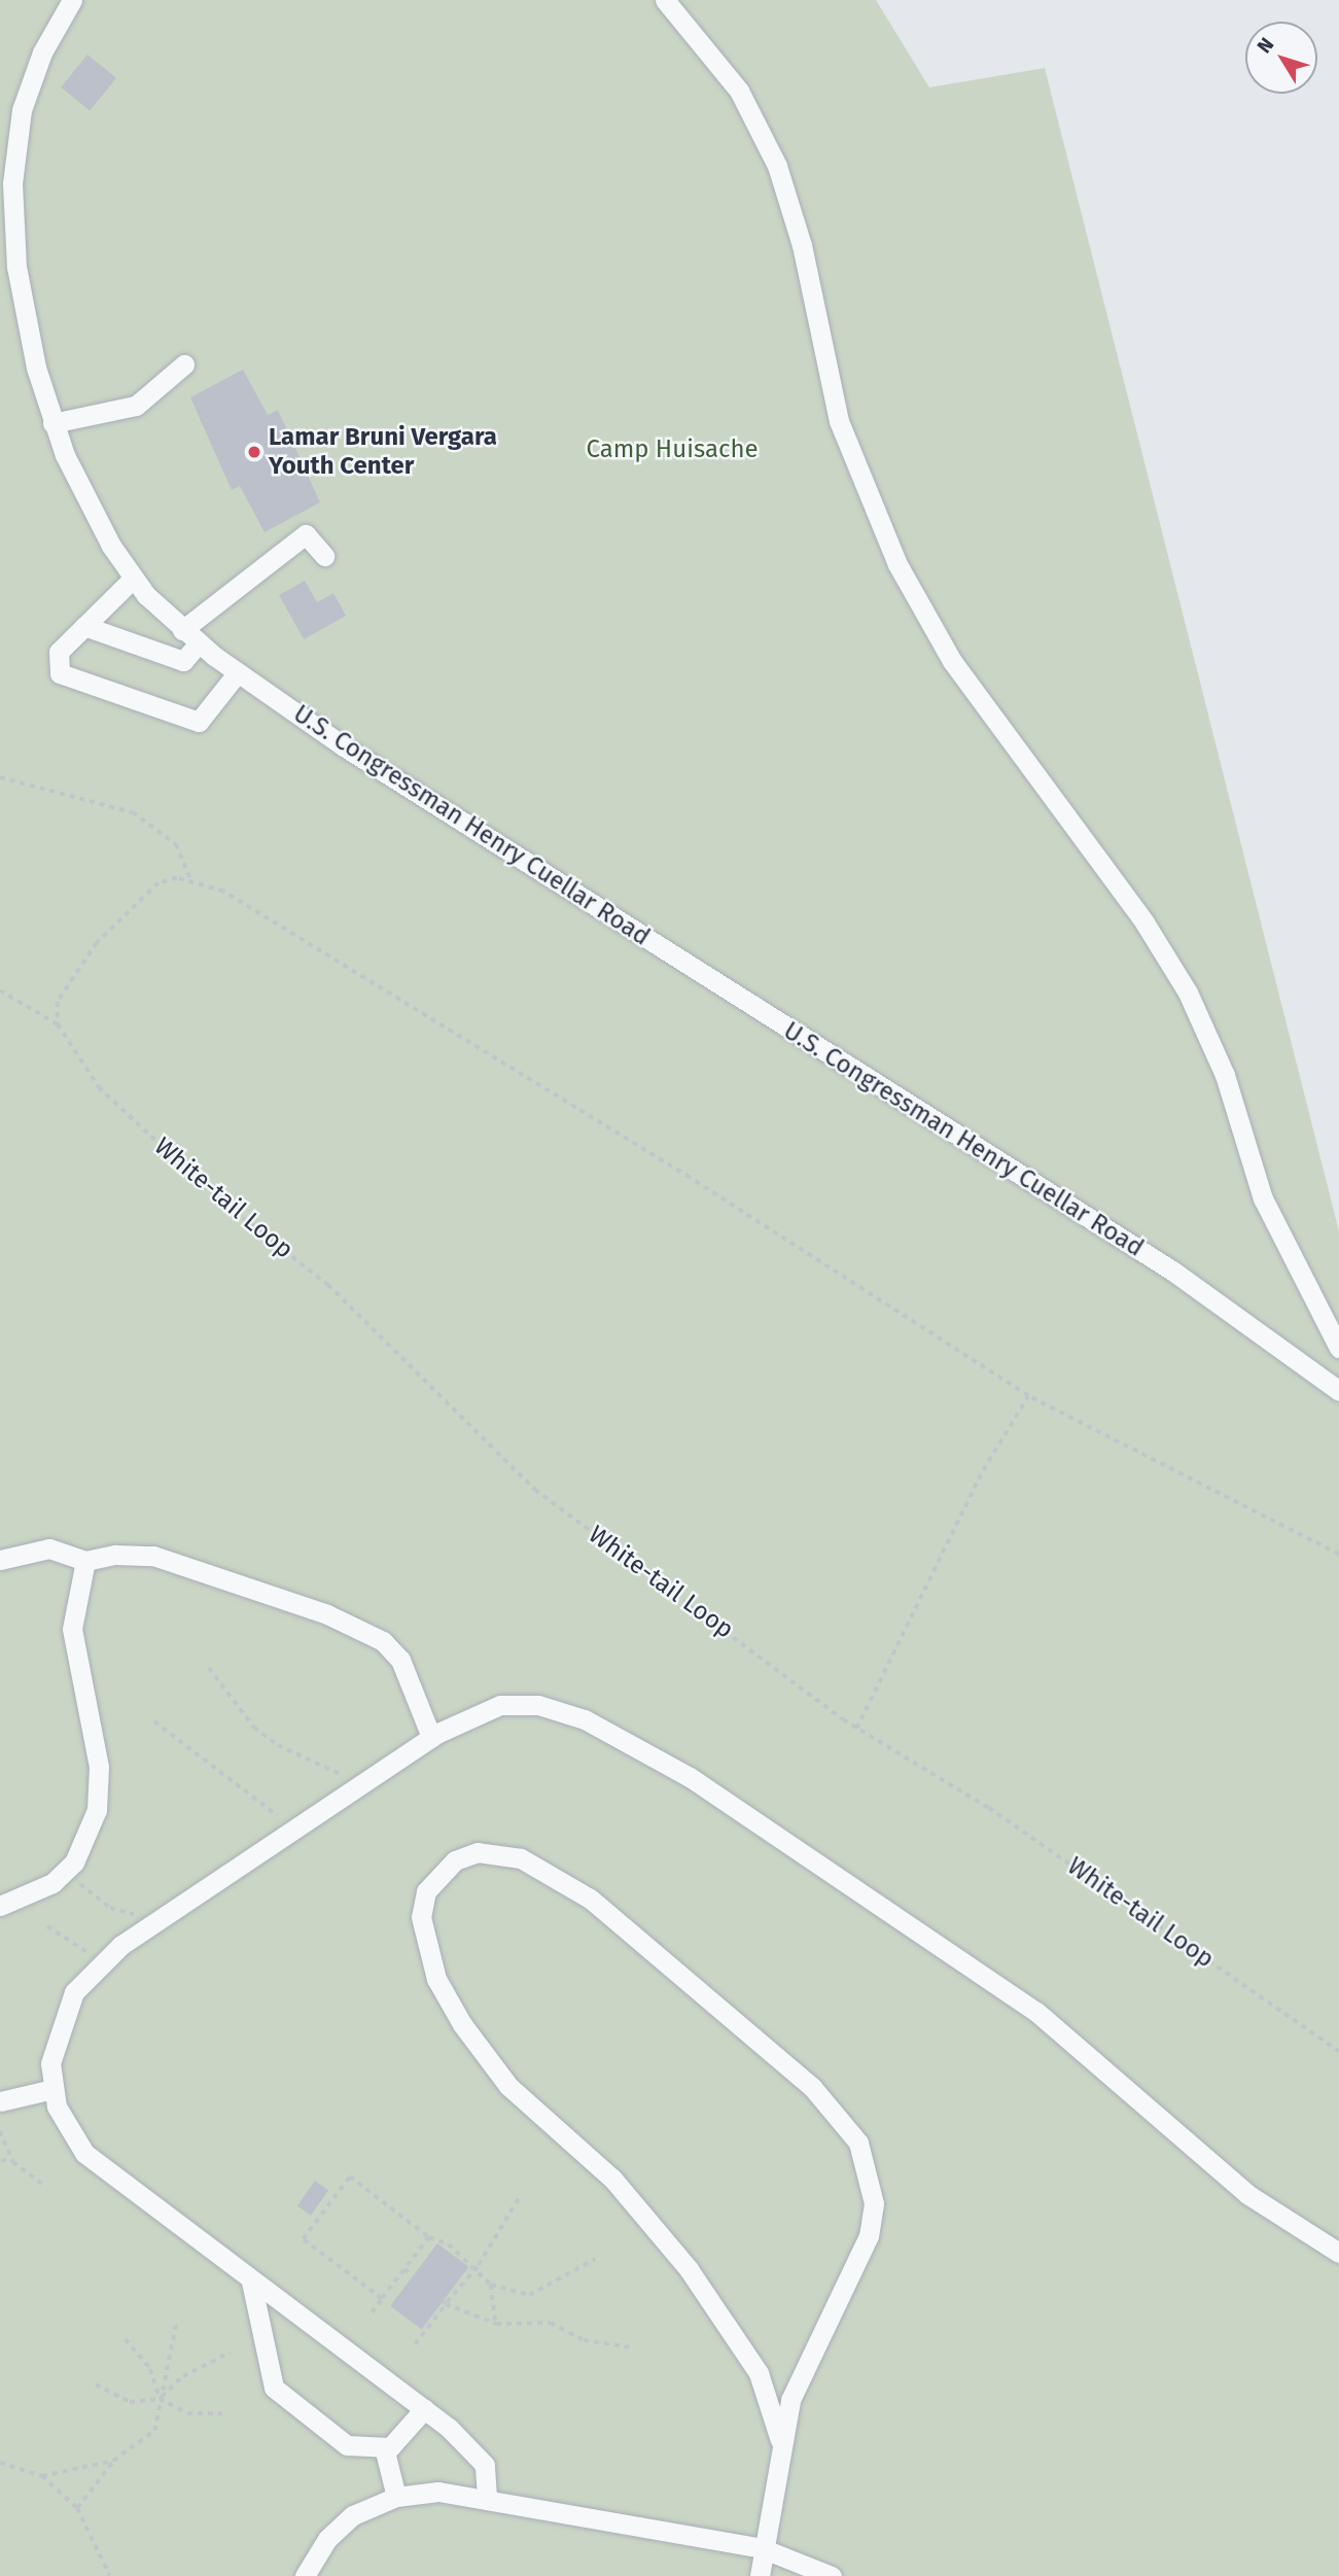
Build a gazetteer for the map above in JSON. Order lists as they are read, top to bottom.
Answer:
{
  "streets": {
    "street": ["U.S. Congressman Henry Cuellar Road"],
    "path": ["White-tail Loop"]
  },
  "parks": ["Camp Huisache"],
  "places": ["Lamar Bruni Vergara Youth Center"],
  "north": "top left"
}
